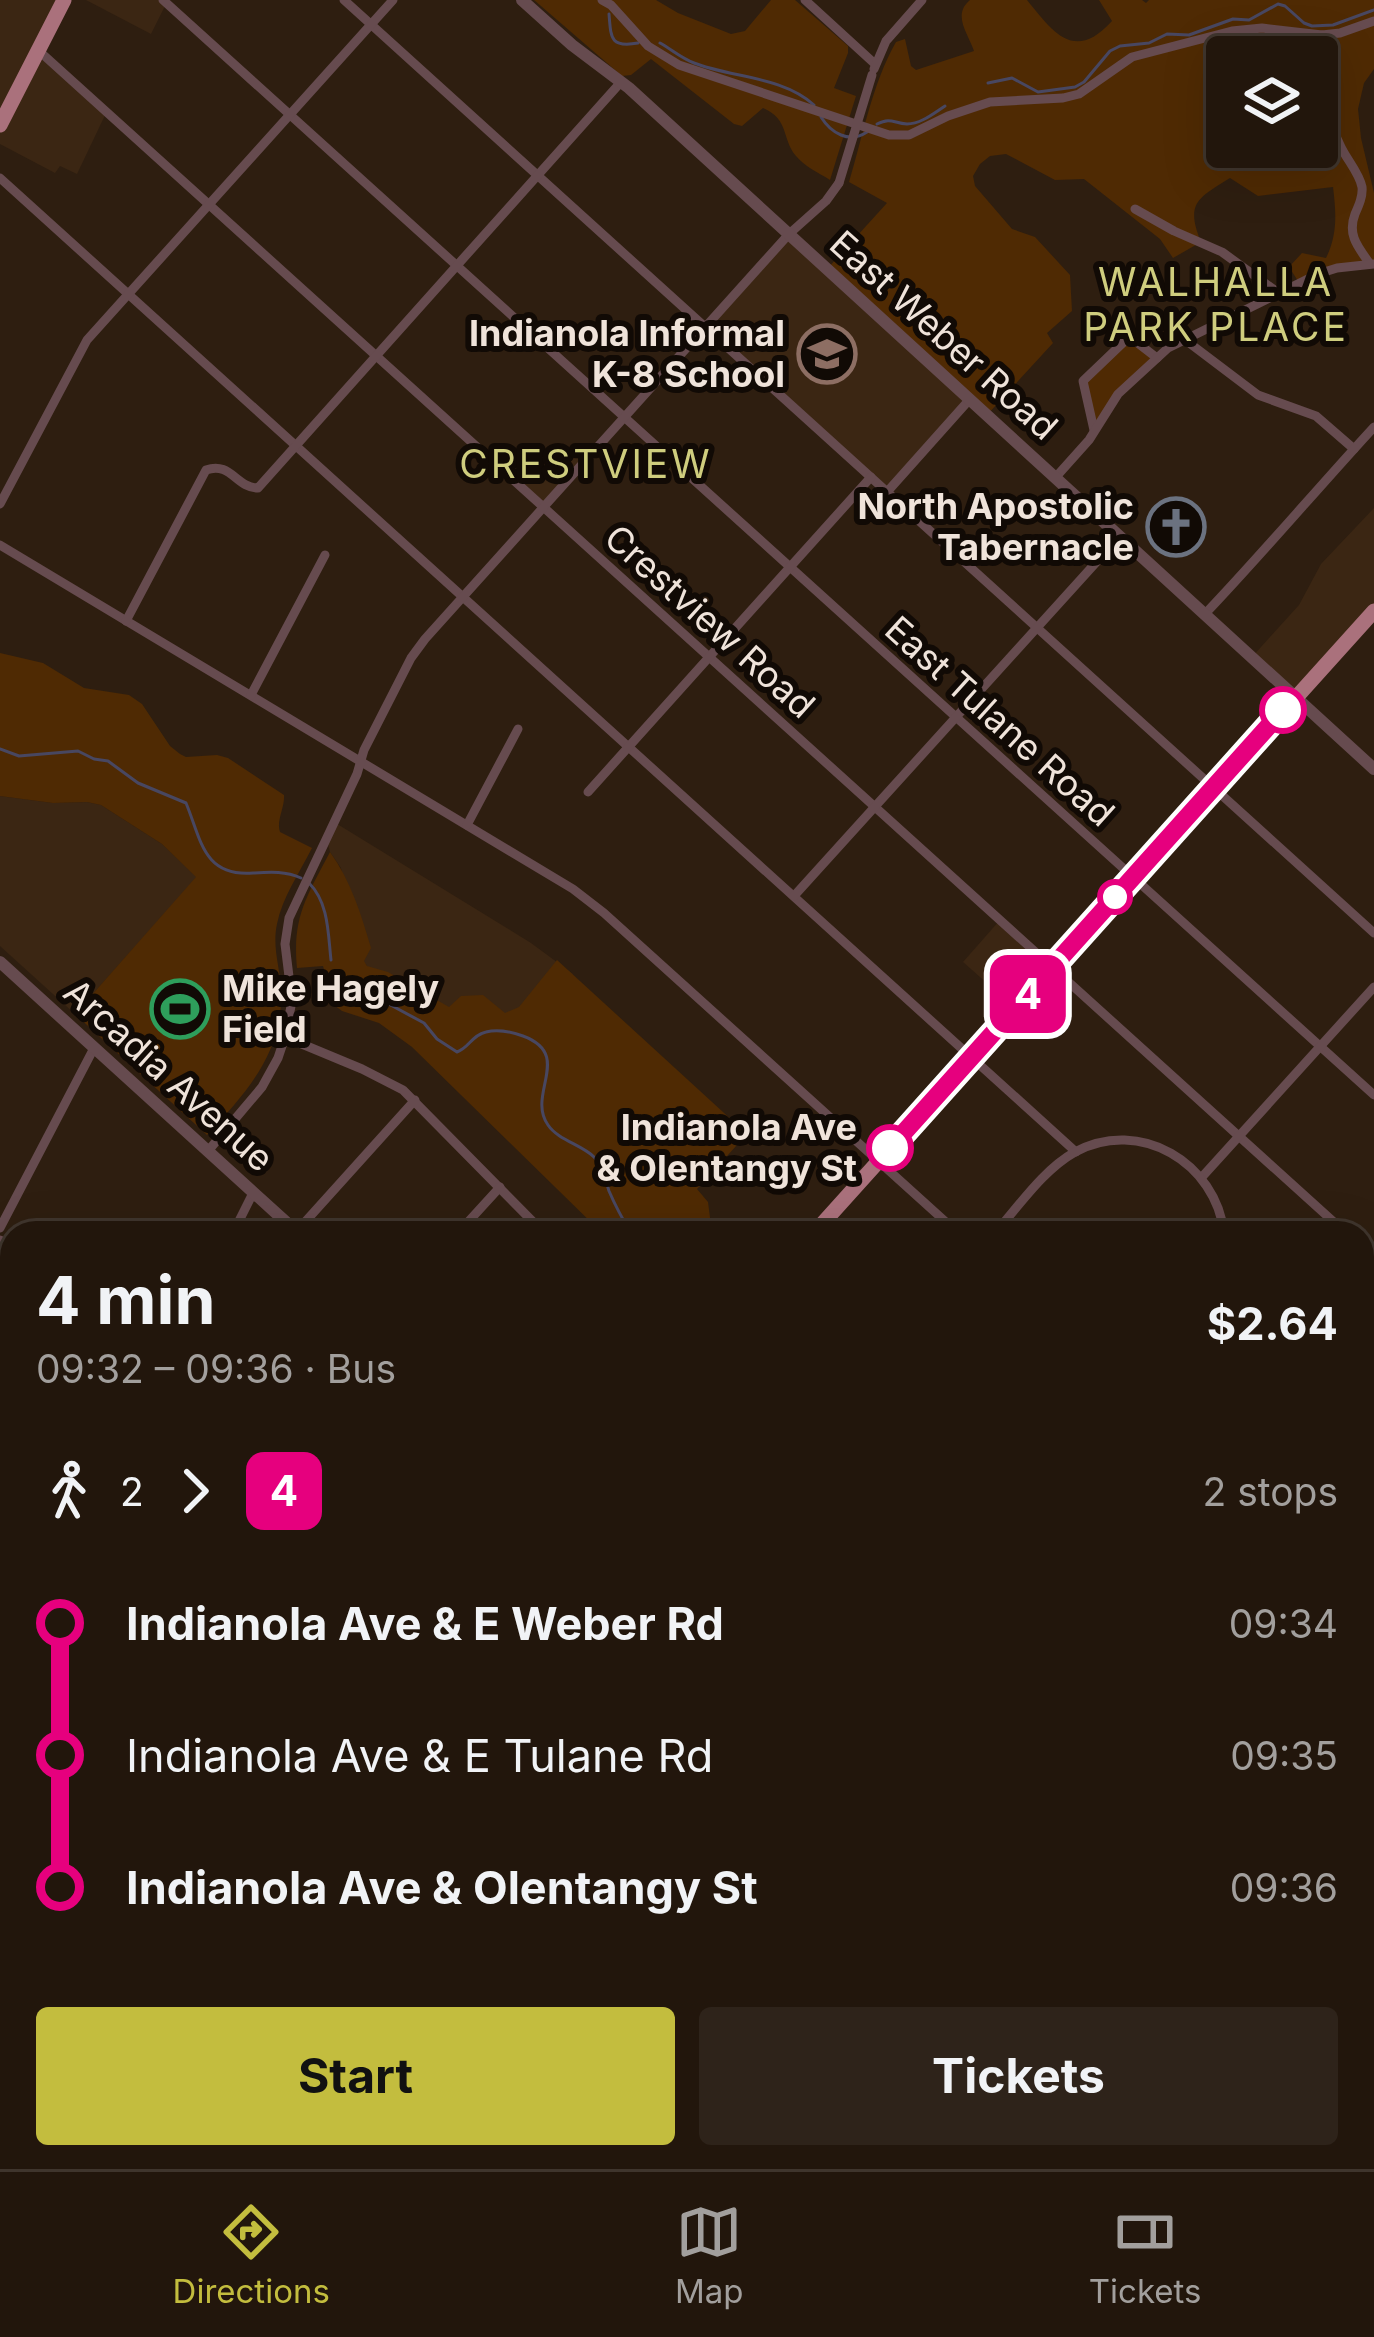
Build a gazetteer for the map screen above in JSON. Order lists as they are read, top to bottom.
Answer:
{
  "streets": {
    "street": [
      "East Weber Road",
      "Crestview Road",
      "East Tulane Road",
      "Arcadia Avenue"
    ]
  },
  "districts": ["WALHALLA PARK PLACE", "CRESTVIEW"],
  "places": {
    "school or university": ["Indianola Informal K-8 School"],
    "church": ["North Apostolic Tabernacle"],
    "sports": ["Mike Hagely Field"],
    "other": ["Indianola Ave & Olentangy St"]
  },
  "lines": ["bus line 4"],
  "page": {
    "on_map": "4",
    "heading": ["4 min", "09:32 – 09:36 · Bus", "$2.64"],
    "legs": ["2", "4", "2 stops"],
    "list": [
      {
        "name": "Indianola Ave & E Weber Rd",
        "value": "09:34"
      },
      {
        "name": "Indianola Ave & E Tulane Rd",
        "value": "09:35"
      },
      {
        "name": "Indianola Ave & Olentangy St",
        "value": "09:36"
      }
    ],
    "buttons": ["Start", "Tickets"],
    "tabs": ["Directions", "Map", "Tickets"]
  }
}
